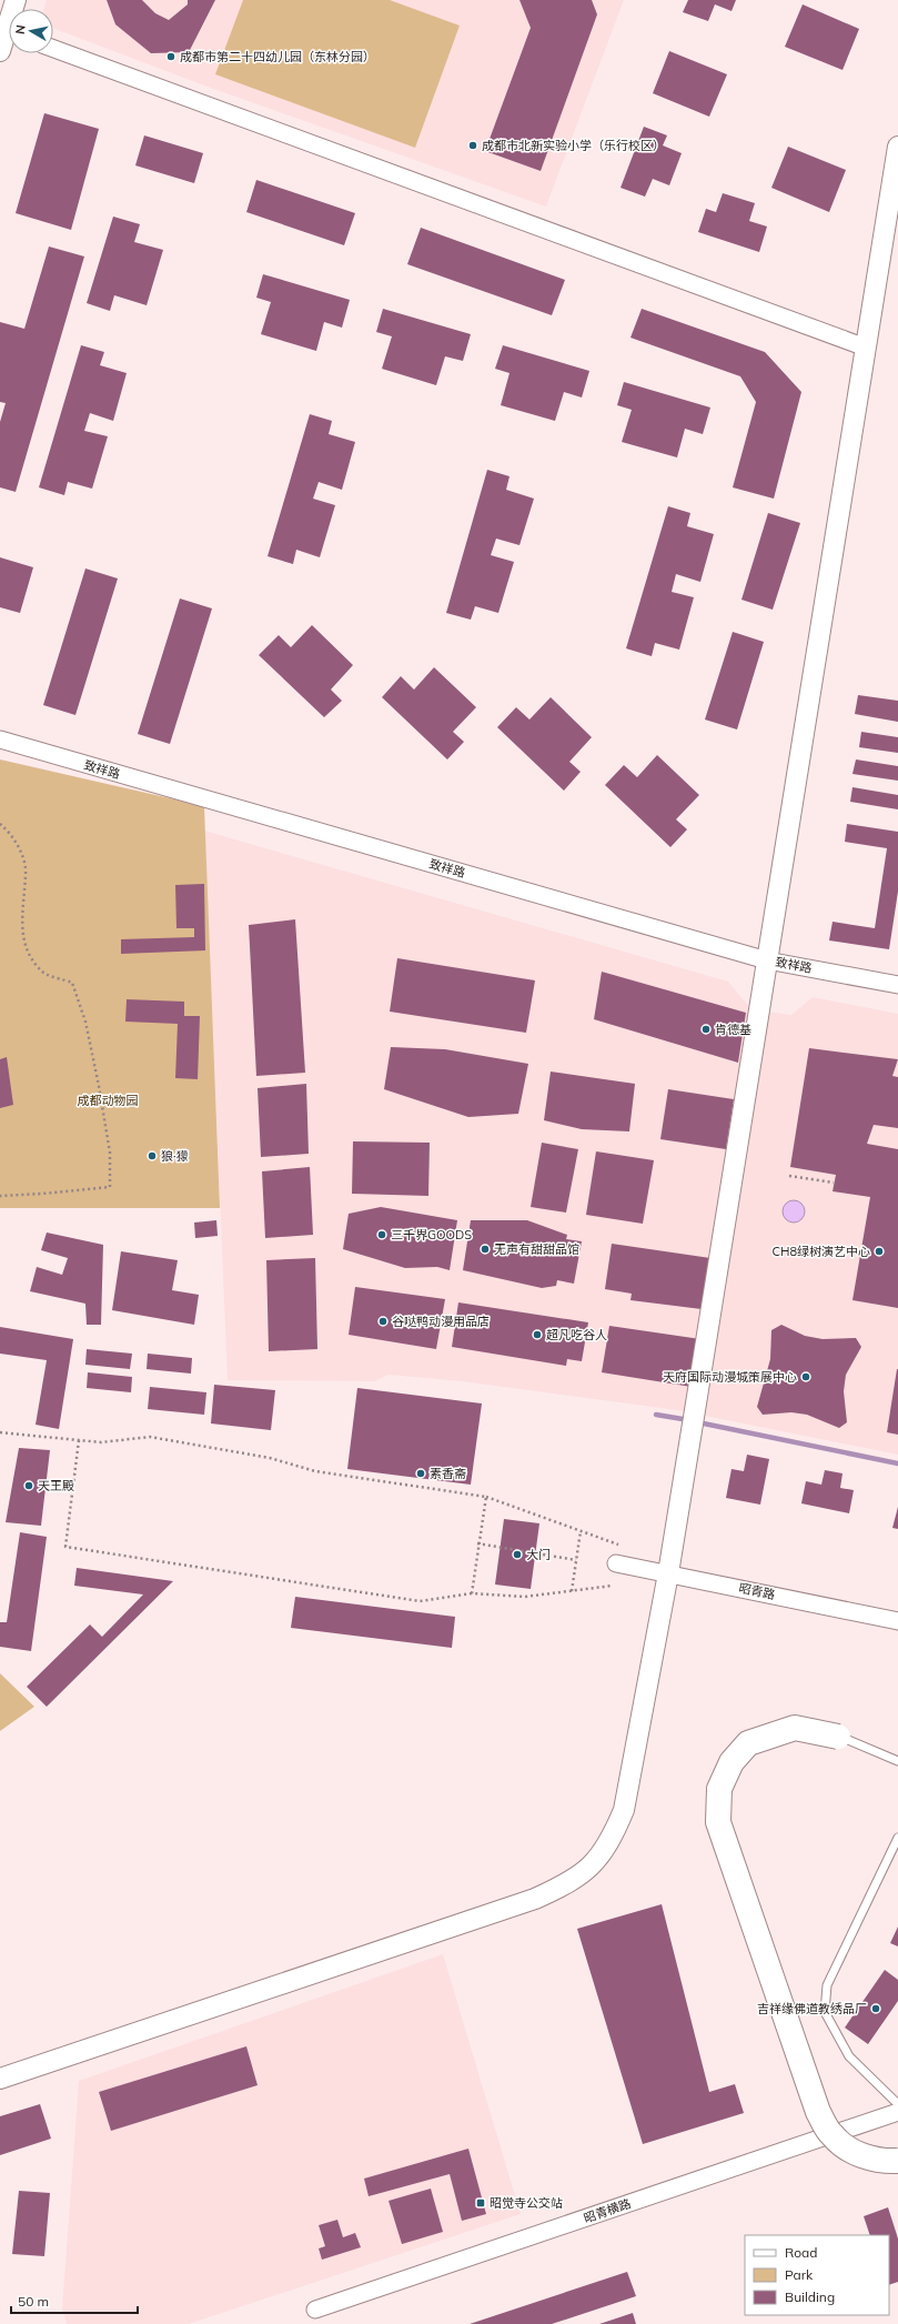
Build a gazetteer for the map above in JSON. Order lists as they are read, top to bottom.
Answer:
{
  "streets": {
    "street": ["致祥路", "昭青路", "昭青横路"]
  },
  "parks": ["成都动物园"],
  "places": {
    "other": [
      "成都市第二十四幼儿园（东林分园）",
      "成都市北新实验小学（乐行校区）",
      "肯德基",
      "狼·獴",
      "三千界GOODS",
      "无声有甜甜品馆",
      "CH8绿树演艺中心",
      "谷哒鸭动漫用品店",
      "超凡吃谷人",
      "天府国际动漫城策展中心",
      "素香斋",
      "天王殿",
      "大门",
      "吉祥缘佛道教绣品厂"
    ],
    "transit": ["昭觉寺公交站"]
  },
  "legend": ["Road", "Park", "Building"],
  "scale_bar": "50 m",
  "north": "left"
}
